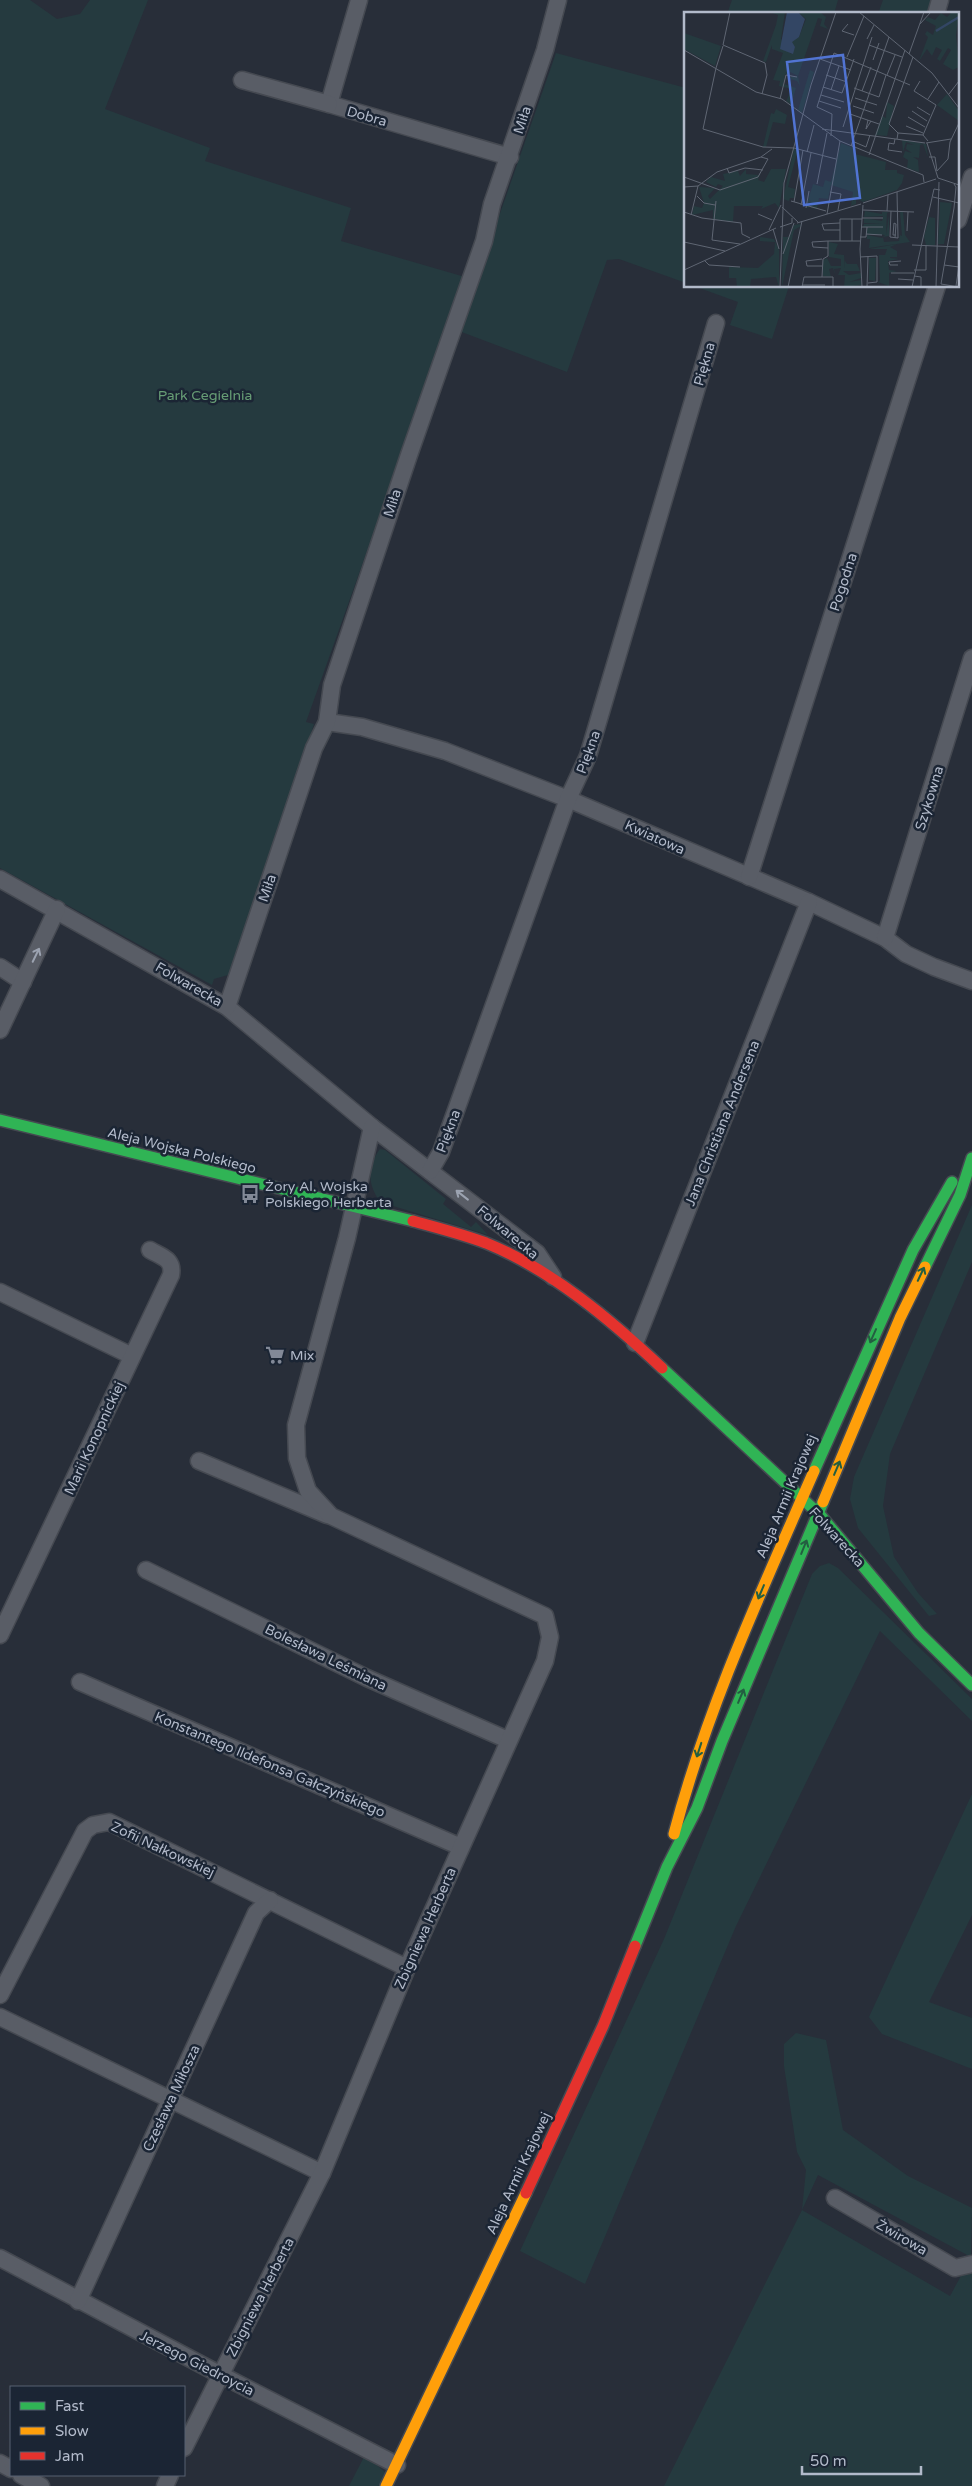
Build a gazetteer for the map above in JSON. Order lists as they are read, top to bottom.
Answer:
{
  "streets": {
    "main road": ["Folwarecka", "Aleja Wojska Polskiego", "Aleja Armii Krajowej"],
    "street": [
      "Dobra",
      "Miła",
      "Piękna",
      "Pogodna",
      "Szykowna",
      "Kwiatowa",
      "Jana Christiana Andersena",
      "Marii Konopnickiej",
      "Bolesława Leśmiana",
      "Konstantego Ildefonsa Gałczyńskiego",
      "Zofii Nałkowskiej",
      "Zbigniewa Herberta",
      "Czesława Miłosza",
      "Żwirowa",
      "Jerzego Giedroycia"
    ]
  },
  "crossings": [
    ["Dobra", "Miła"],
    ["Miła", "Kwiatowa"],
    ["Miła", "Folwarecka"],
    ["Piękna", "Kwiatowa"],
    ["Piękna", "Folwarecka"],
    ["Pogodna", "Kwiatowa"],
    ["Szykowna", "Kwiatowa"],
    ["Kwiatowa", "Jana Christiana Andersena"],
    ["Folwarecka", "Jana Christiana Andersena"],
    ["Folwarecka", "Aleja Wojska Polskiego"],
    ["Folwarecka", "Aleja Armii Krajowej"],
    ["Folwarecka", "Zbigniewa Herberta"],
    ["Aleja Wojska Polskiego", "Zbigniewa Herberta"],
    ["Aleja Armii Krajowej", "Jerzego Giedroycia"],
    ["Bolesława Leśmiana", "Zbigniewa Herberta"],
    ["Konstantego Ildefonsa Gałczyńskiego", "Zbigniewa Herberta"],
    ["Zofii Nałkowskiej", "Zbigniewa Herberta"],
    ["Zofii Nałkowskiej", "Czesława Miłosza"],
    ["Zbigniewa Herberta", "Jerzego Giedroycia"],
    ["Czesława Miłosza", "Jerzego Giedroycia"]
  ],
  "parks": ["Park Cegielnia"],
  "places": {
    "bus stop": ["Żory Al. Wojska Polskiego Herberta"],
    "supermarket": ["Mix"]
  },
  "legend": ["Fast", "Slow", "Jam"],
  "scale_bar": "50 m"
}
